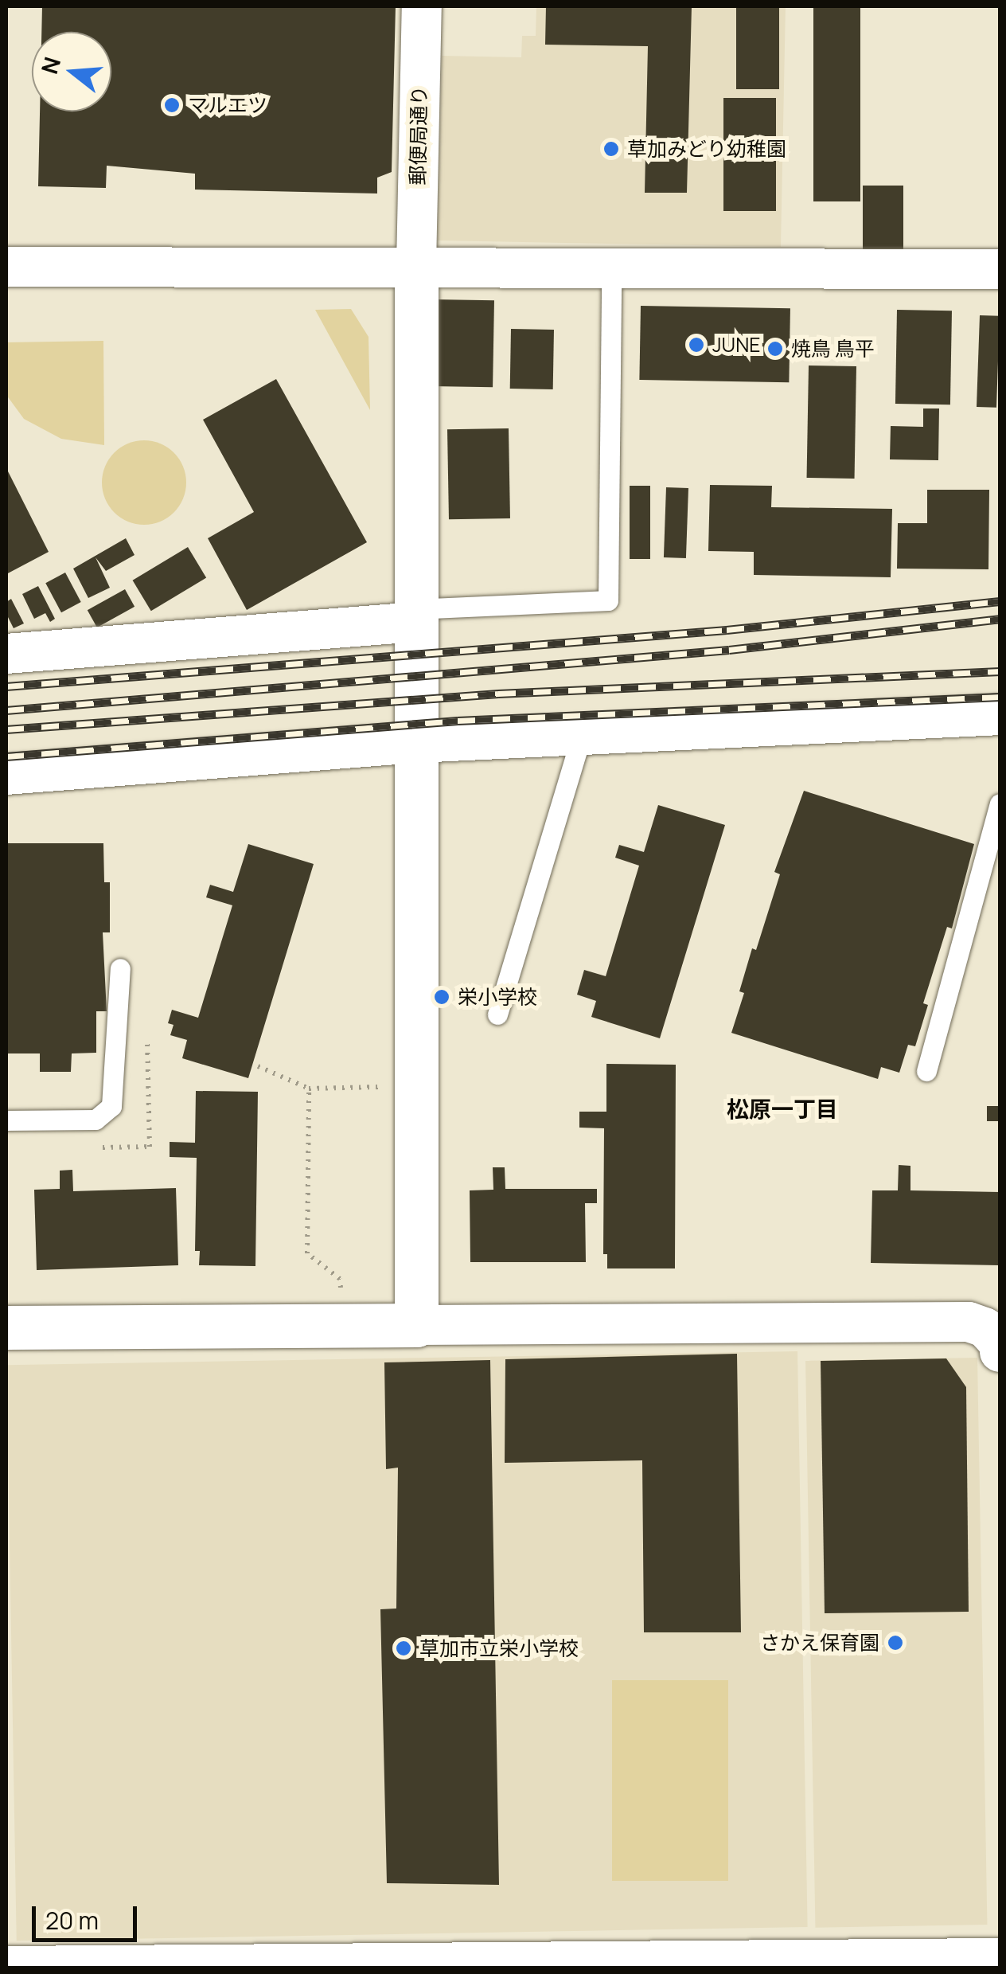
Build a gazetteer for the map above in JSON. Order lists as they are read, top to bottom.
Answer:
{
  "streets": {
    "street": ["郵便局通り"]
  },
  "districts": ["松原一丁目"],
  "places": [
    "マルエツ",
    "草加みどり幼稚園",
    "JUNE",
    "焼鳥 鳥平",
    "栄小学校",
    "さかえ保育園",
    "草加市立栄小学校"
  ],
  "scale_bar": "20 m",
  "north": "left"
}
